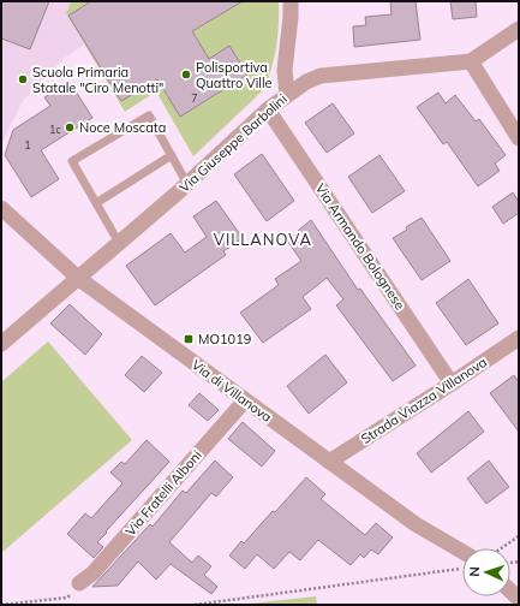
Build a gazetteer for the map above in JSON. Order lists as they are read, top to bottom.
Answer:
{
  "streets": {
    "street": [
      "Via Giuseppe Barbolini",
      "Via Armando Bolognese",
      "Via di Villanova",
      "Strada Viazza Villanova",
      "Via Fratelli Alboni"
    ]
  },
  "crossings": [
    ["Via Giuseppe Barbolini", "Via Armando Bolognese"],
    ["Via Giuseppe Barbolini", "Via di Villanova"],
    ["Via Armando Bolognese", "Strada Viazza Villanova"],
    ["Via di Villanova", "Strada Viazza Villanova"],
    ["Via di Villanova", "Via Fratelli Alboni"]
  ],
  "districts": ["VILLANOVA"],
  "places": {
    "other": ["Polisportiva Quattro Ville", "Scuola Primaria Statale \"Ciro Menotti\"", "Noce Moscata"],
    "transit": ["MO1019"]
  },
  "house_numbers": ["7", "1c", "1"],
  "north": "left"
}
